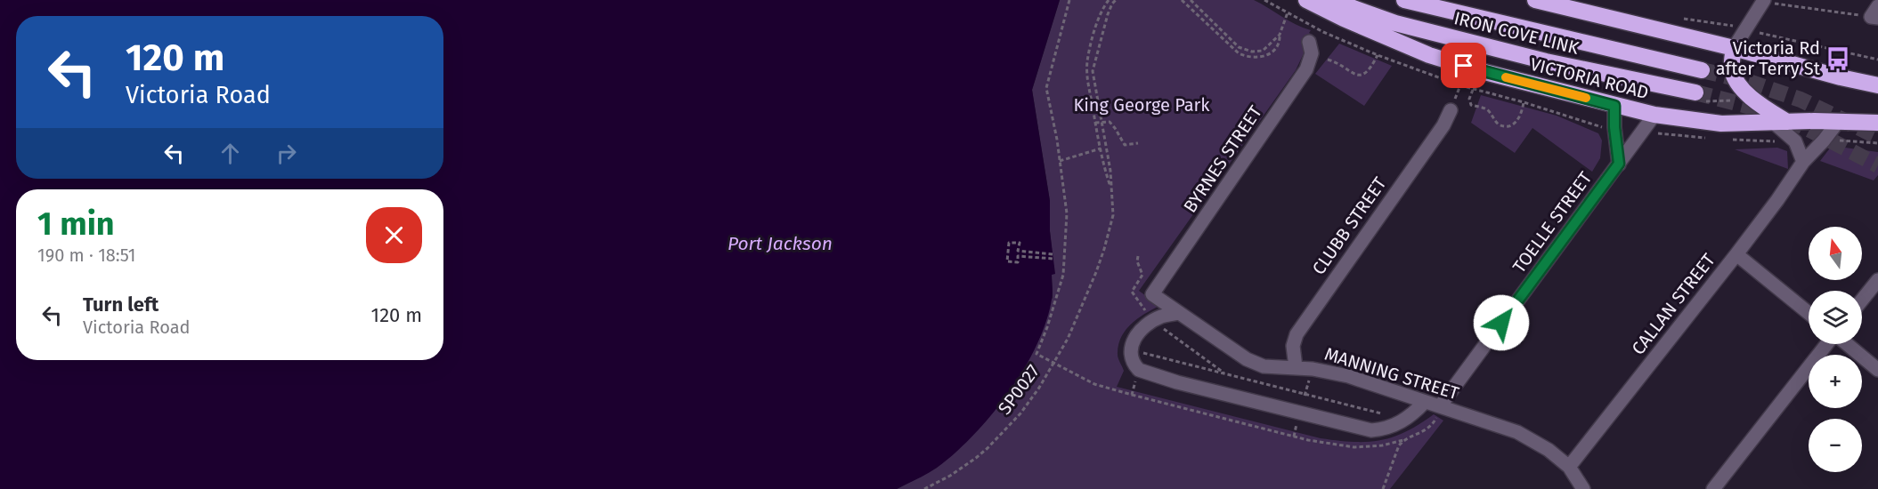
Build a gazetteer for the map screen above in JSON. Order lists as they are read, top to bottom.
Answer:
{
  "streets": {
    "highway": ["IRON COVE LINK", "VICTORIA ROAD"],
    "street": [
      "BYRNES STREET",
      "TOELLE STREET",
      "CLUBB STREET",
      "CALLAN STREET",
      "MANNING STREET"
    ],
    "path": ["SP0027"]
  },
  "crossings": [
    ["VICTORIA ROAD", "TOELLE STREET"],
    ["VICTORIA ROAD", "CALLAN STREET"],
    ["BYRNES STREET", "MANNING STREET"],
    ["TOELLE STREET", "MANNING STREET"],
    ["CLUBB STREET", "MANNING STREET"],
    ["CALLAN STREET", "MANNING STREET"]
  ],
  "water": ["Port Jackson"],
  "parks": ["King George Park"],
  "places": {
    "bus stop": ["Victoria Rd after Terry St"]
  },
  "north": "top",
  "page": {
    "turn": ["120 m", "Victoria Road"],
    "heading": ["1 min", "190 m · 18:51"],
    "map_buttons": ["+", "−"],
    "list": [
      {
        "name": "Turn left",
        "note": "Victoria Road",
        "value": "120 m"
      }
    ]
  }
}
